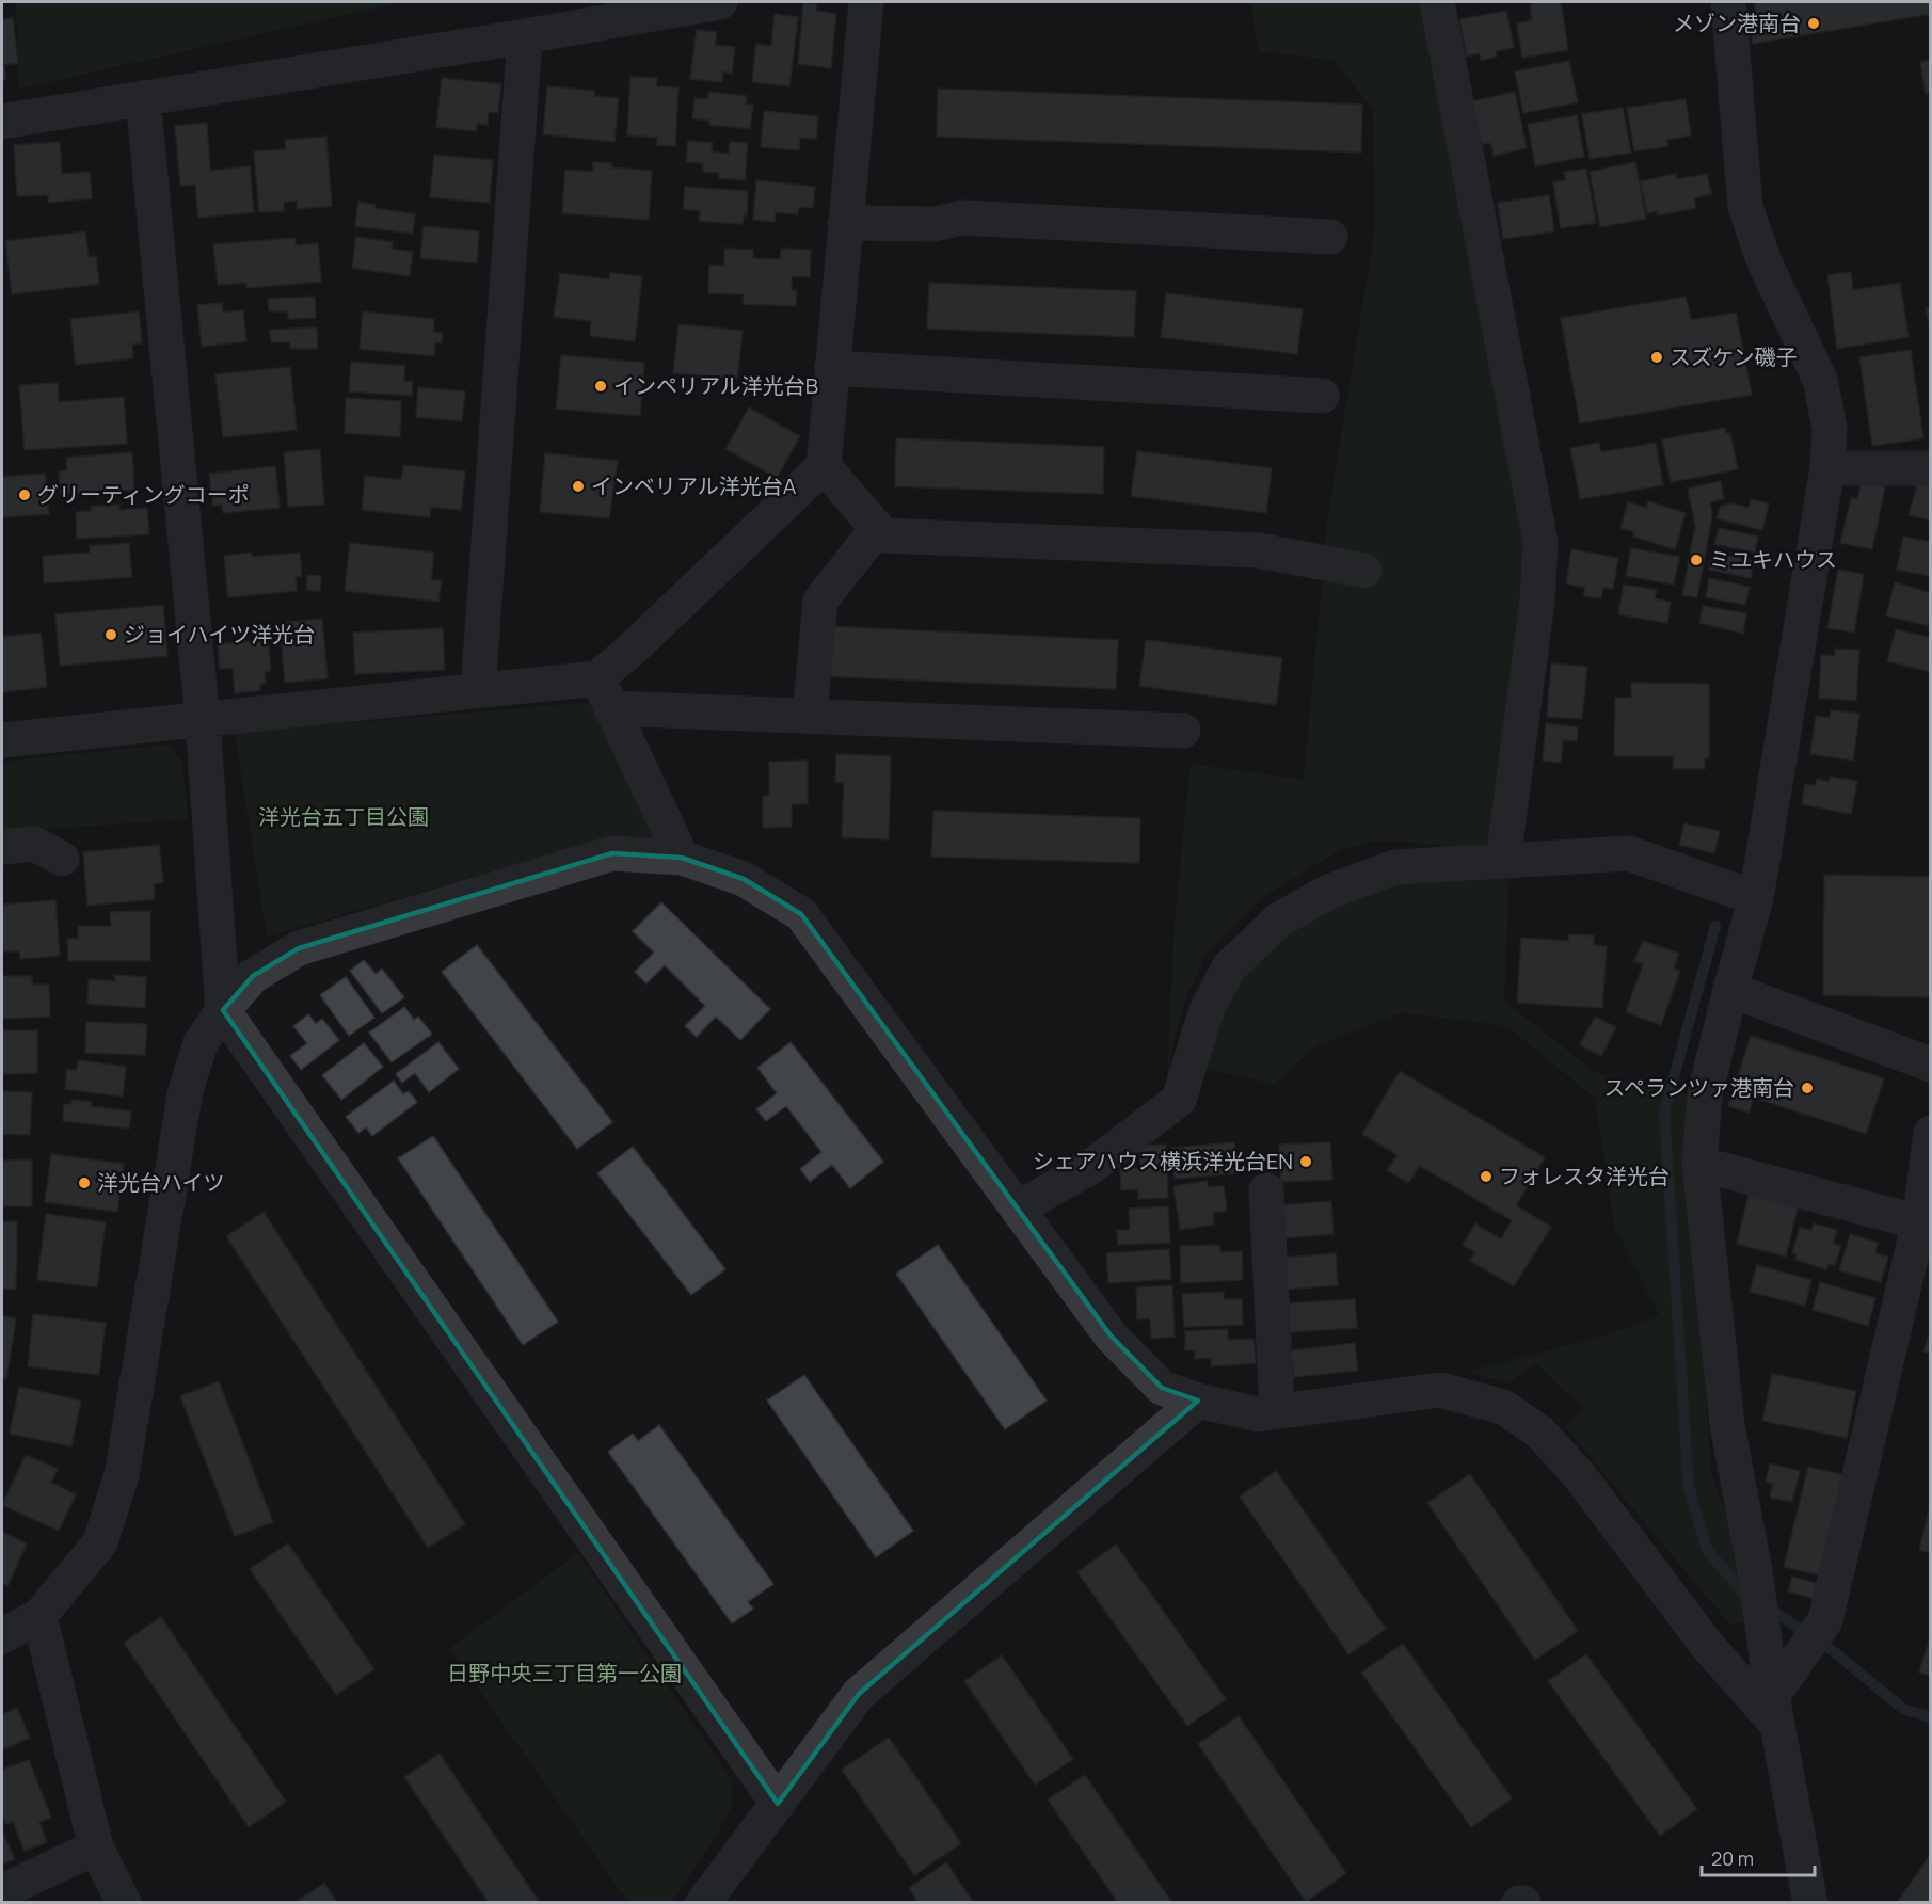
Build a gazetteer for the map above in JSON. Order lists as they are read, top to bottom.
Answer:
{
  "parks": ["洋光台五丁目公園", "日野中央三丁目第一公園"],
  "places": [
    "メゾン港南台",
    "スズケン磯子",
    "インペリアル洋光台B",
    "インベリアル洋光台A",
    "グリーティングコーポ",
    "ミユキハウス",
    "ジョイハイツ洋光台",
    "スペランツァ港南台",
    "シェアハウス横浜洋光台EN",
    "フォレスタ洋光台",
    "洋光台ハイツ"
  ],
  "scale_bar": "20 m"
}
